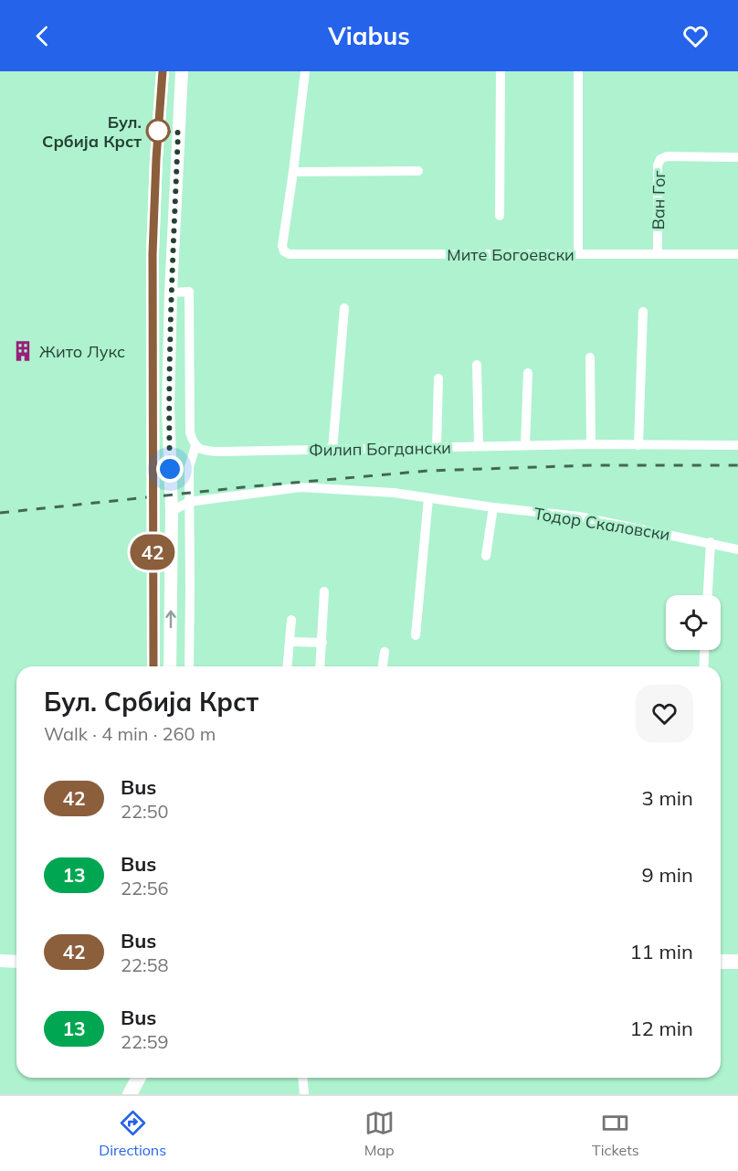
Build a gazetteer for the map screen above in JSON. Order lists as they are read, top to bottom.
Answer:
{
  "streets": {
    "street": [
      "Ван Гог",
      "Мите Богоевски",
      "Филип Богдански",
      "Тодор Скаловски"
    ]
  },
  "crossings": [
    ["Ван Гог", "Мите Богоевски"]
  ],
  "places": {
    "other": ["Бул. Србија Крст"],
    "building": ["Жито Лукс"]
  },
  "lines": ["bus line 42"],
  "page": {
    "header": "Viabus",
    "on_map": "42",
    "heading": ["Бул. Србија Крст", "Walk · 4 min · 260 m"],
    "list": [
      {
        "mark": "42",
        "name": "Bus",
        "note": "22:50",
        "value": "3 min"
      },
      {
        "mark": "13",
        "name": "Bus",
        "note": "22:56",
        "value": "9 min"
      },
      {
        "mark": "42",
        "name": "Bus",
        "note": "22:58",
        "value": "11 min"
      },
      {
        "mark": "13",
        "name": "Bus",
        "note": "22:59",
        "value": "12 min"
      }
    ],
    "tabs": ["Directions", "Map", "Tickets"]
  }
}
